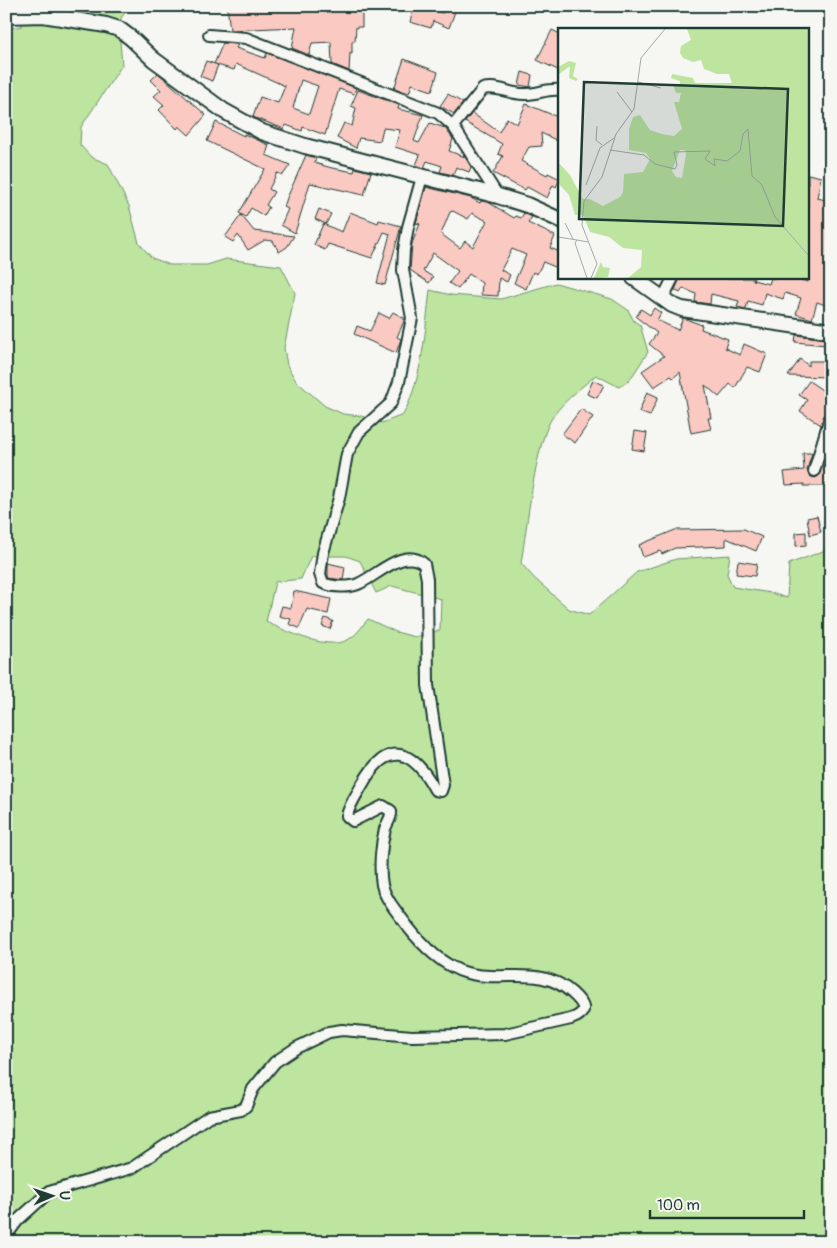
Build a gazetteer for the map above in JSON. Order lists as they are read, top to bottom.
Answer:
{
  "scale_bar": "100 m",
  "north": "right"
}
